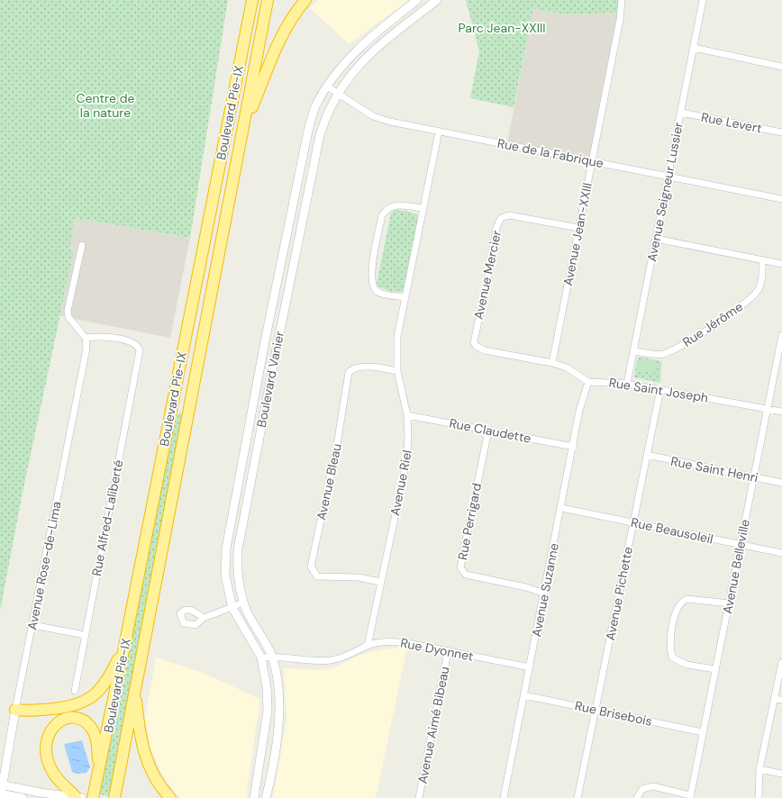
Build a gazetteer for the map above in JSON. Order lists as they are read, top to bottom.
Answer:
{
  "streets": {
    "highway": ["Boulevard Pie-IX"],
    "street": [
      "Rue Levert",
      "Rue de la Fabrique",
      "Avenue Seigneur Lussier",
      "Avenue Jean-XXIII",
      "Avenue Mercier",
      "Rue Jérôme",
      "Boulevard Vanier",
      "Rue Saint Joseph",
      "Rue Claudette",
      "Rue Saint Henri",
      "Avenue Bleau",
      "Avenue Riel",
      "Rue Alfred-Laliberté",
      "Rue Perrigard",
      "Rue Beausoleil",
      "Avenue Rose-de-Lima",
      "Avenue Belleville",
      "Avenue Suzanne",
      "Avenue Pichette",
      "Rue Dyonnet",
      "Rue Brisebois",
      "Avenue Aimé Bibeau"
    ]
  },
  "crossings": [
    ["Rue Levert", "Avenue Seigneur Lussier"],
    ["Rue de la Fabrique", "Avenue Seigneur Lussier"],
    ["Rue de la Fabrique", "Avenue Jean-XXIII"],
    ["Rue de la Fabrique", "Boulevard Vanier"],
    ["Rue de la Fabrique", "Avenue Riel"],
    ["Avenue Seigneur Lussier", "Rue Jérôme"],
    ["Avenue Seigneur Lussier", "Rue Saint Joseph"],
    ["Avenue Jean-XXIII", "Avenue Mercier"],
    ["Boulevard Vanier", "Rue Dyonnet"],
    ["Rue Saint Joseph", "Avenue Belleville"],
    ["Rue Saint Joseph", "Avenue Suzanne"],
    ["Rue Saint Joseph", "Avenue Pichette"],
    ["Rue Claudette", "Avenue Riel"],
    ["Rue Claudette", "Rue Perrigard"],
    ["Rue Claudette", "Avenue Suzanne"],
    ["Rue Saint Henri", "Avenue Belleville"],
    ["Rue Saint Henri", "Avenue Pichette"],
    ["Avenue Bleau", "Avenue Riel"],
    ["Avenue Riel", "Rue Dyonnet"],
    ["Rue Alfred-Laliberté", "Avenue Rose-de-Lima"],
    ["Rue Perrigard", "Avenue Suzanne"],
    ["Rue Beausoleil", "Avenue Belleville"],
    ["Rue Beausoleil", "Avenue Suzanne"],
    ["Rue Beausoleil", "Avenue Pichette"],
    ["Avenue Belleville", "Rue Brisebois"],
    ["Avenue Suzanne", "Rue Dyonnet"],
    ["Avenue Suzanne", "Rue Brisebois"],
    ["Avenue Pichette", "Rue Brisebois"],
    ["Rue Dyonnet", "Avenue Aimé Bibeau"]
  ],
  "parks": ["Parc Jean-XXIII", "Centre de la nature"]
}
